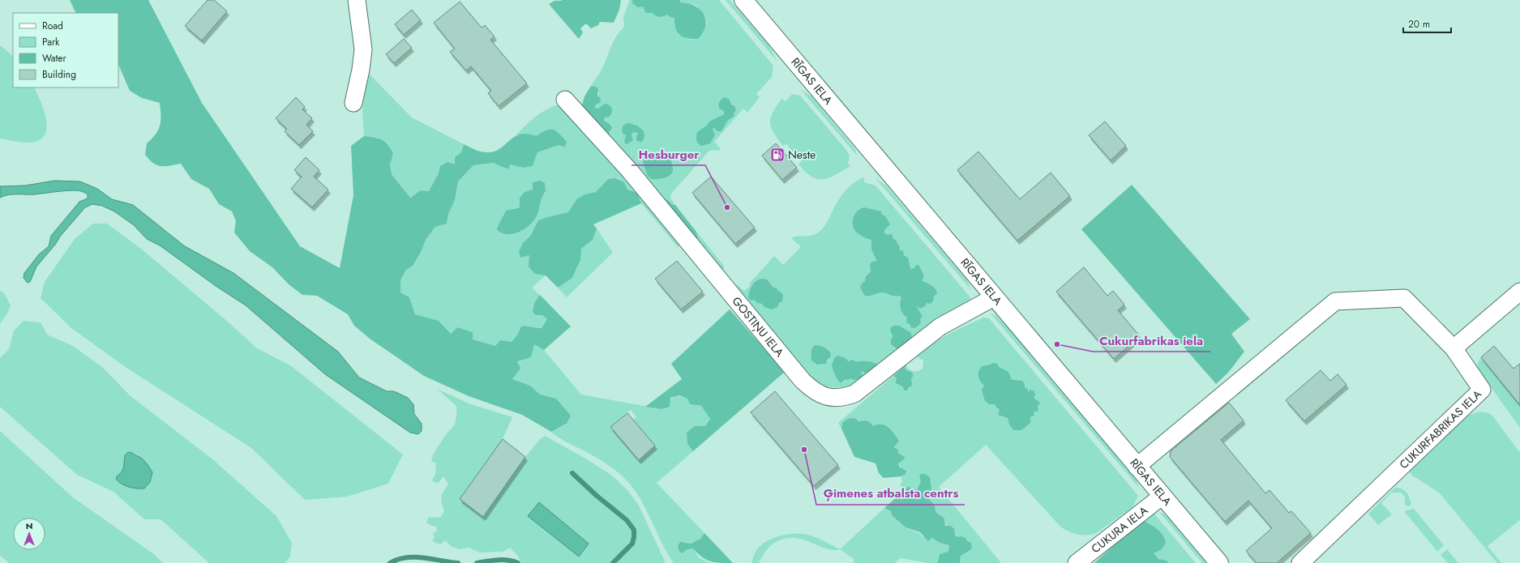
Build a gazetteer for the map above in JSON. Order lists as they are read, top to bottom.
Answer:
{
  "streets": {
    "highway": ["RĪGAS IELA"],
    "street": ["GOSTIŅU IELA", "CUKURFABRIKAS IELA", "CUKURA IELA"]
  },
  "crossings": [
    ["RĪGAS IELA", "GOSTIŅU IELA"],
    ["RĪGAS IELA", "CUKURA IELA"]
  ],
  "places": {
    "fuel station": ["Neste"],
    "other": ["Hesburger", "Cukurfabrikas iela", "Ģimenes atbalsta centrs"]
  },
  "legend": [
    "Road",
    "Park",
    "Water",
    "Building"
  ],
  "scale_bar": "20 m",
  "north": "top"
}
